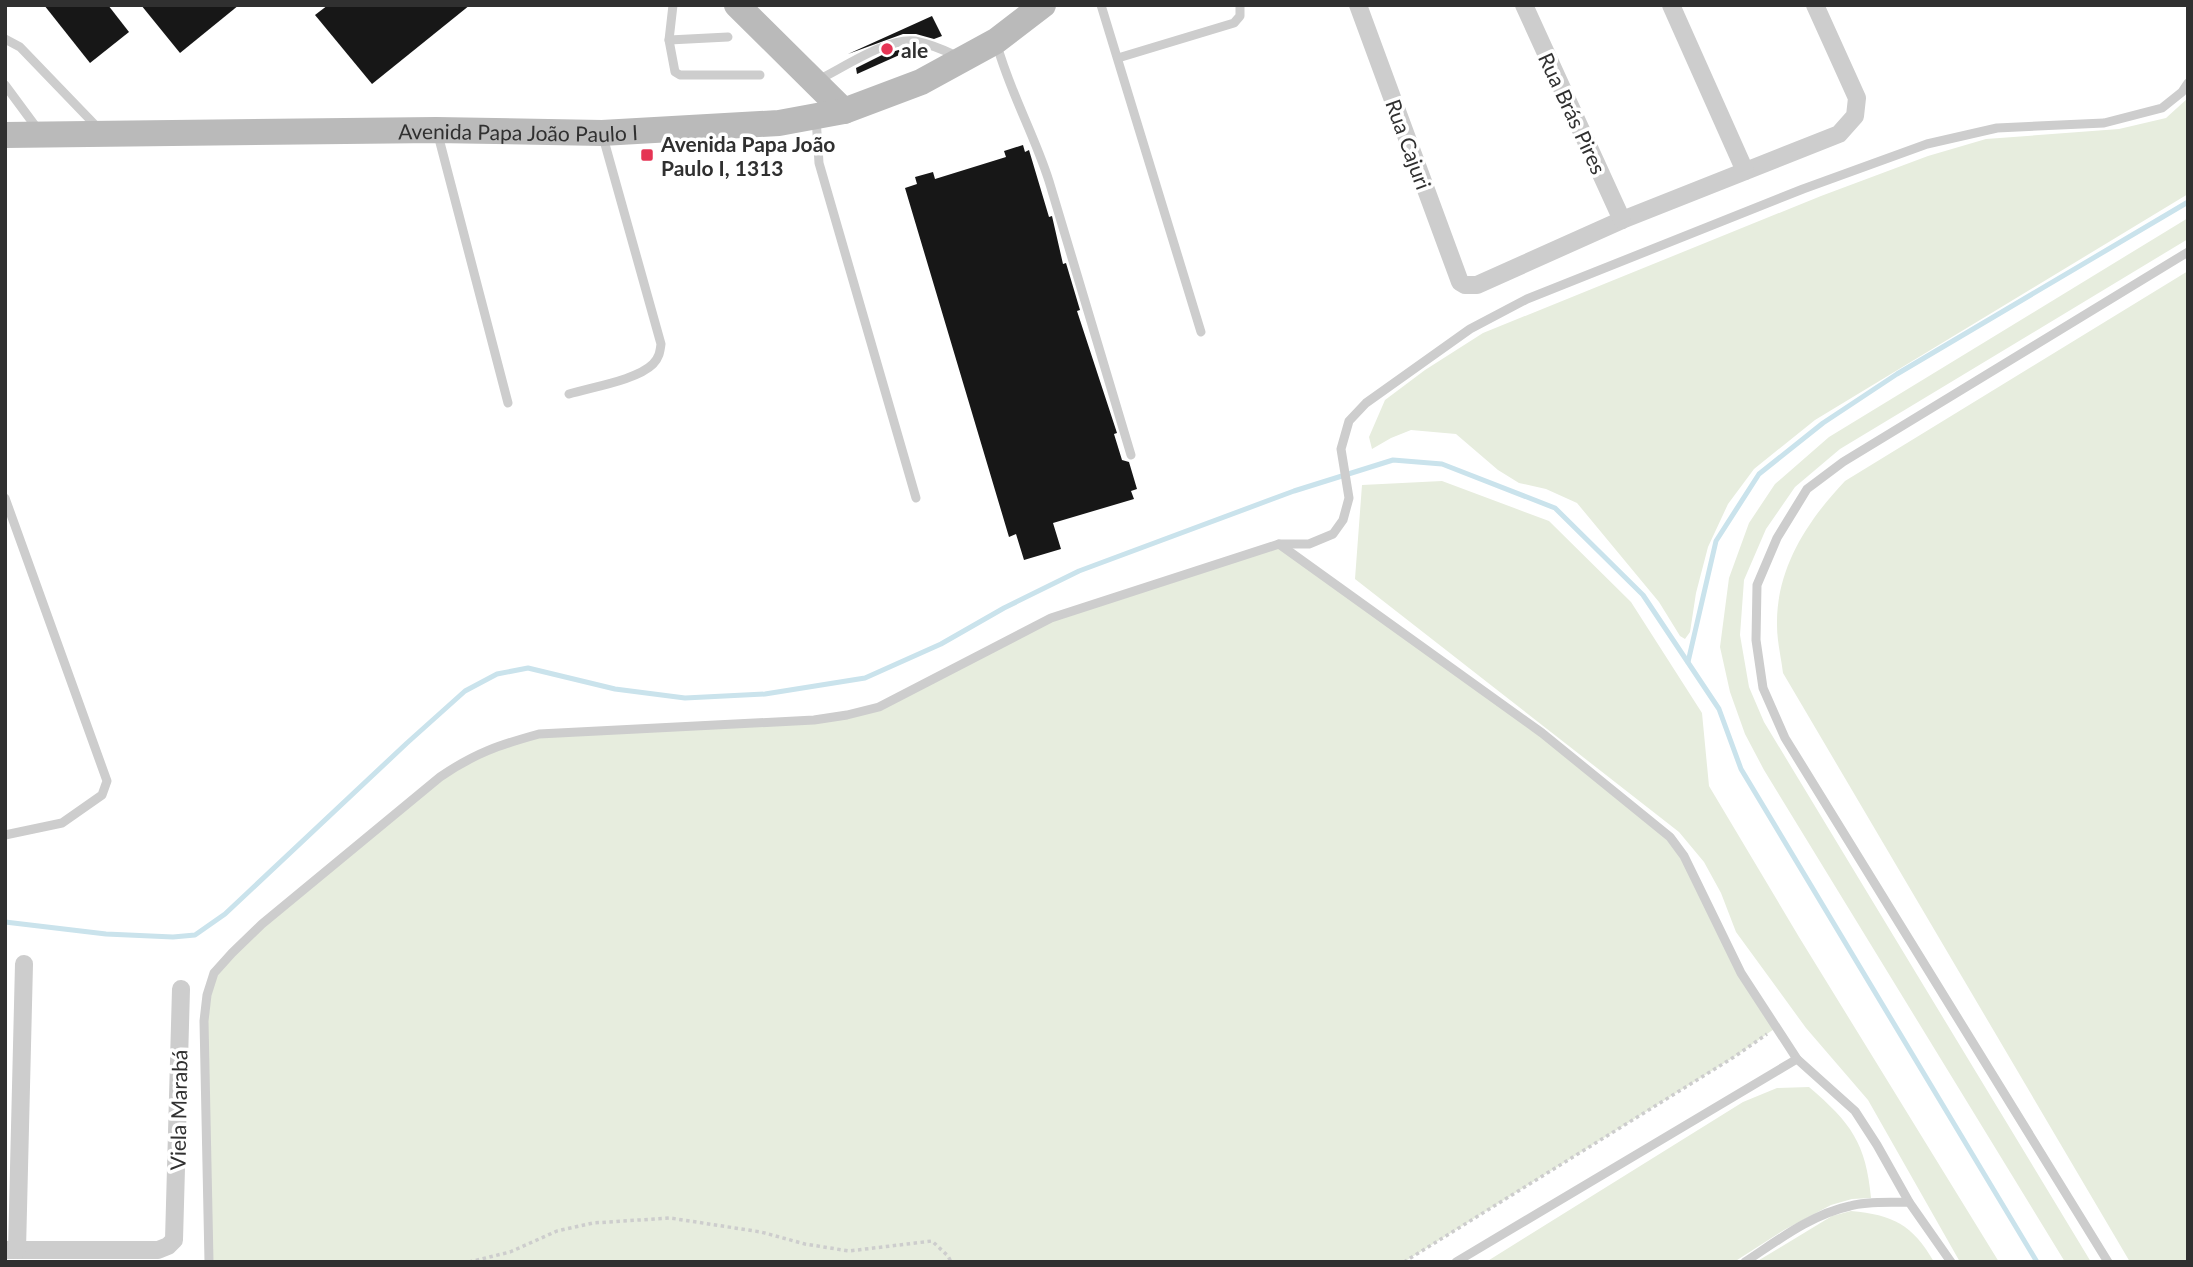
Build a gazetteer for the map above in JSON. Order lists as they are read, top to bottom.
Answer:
{
  "streets": {
    "main road": ["Avenida Papa João Paulo I"],
    "street": ["Rua Brás Pires", "Rua Cajuri", "Viela Marabá"]
  },
  "crossings": [
    ["Rua Brás Pires", "Rua Cajuri"]
  ],
  "places": {
    "other": ["ale"],
    "transit": ["Avenida Papa João Paulo I, 1313"]
  }
}
